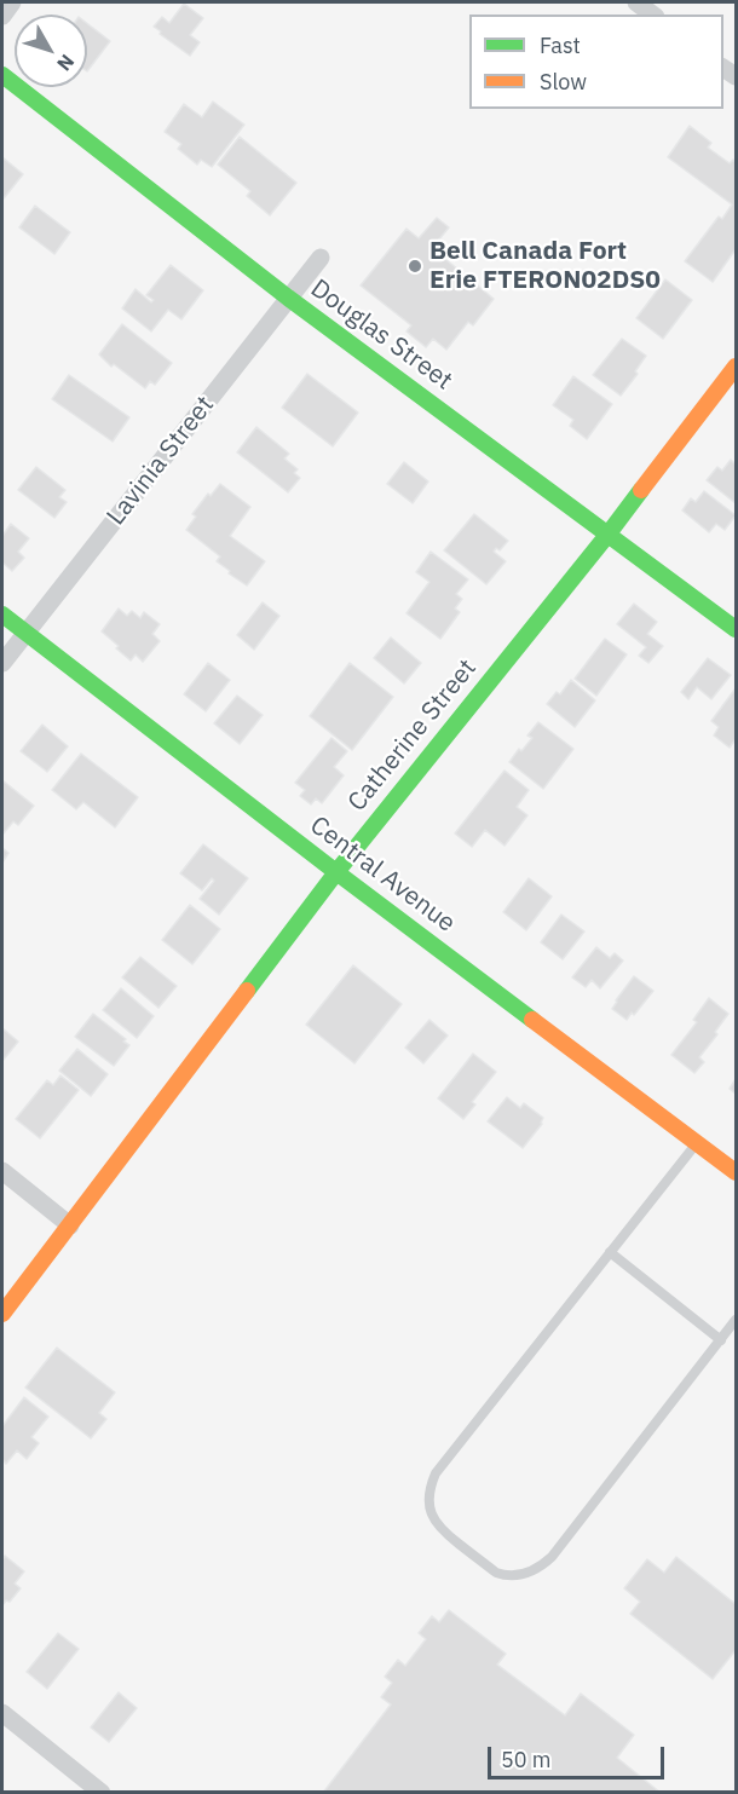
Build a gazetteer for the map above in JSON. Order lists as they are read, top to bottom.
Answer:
{
  "streets": {
    "street": [
      "Douglas Street",
      "Lavinia Street",
      "Catherine Street",
      "Central Avenue"
    ]
  },
  "crossings": [
    ["Douglas Street", "Lavinia Street"],
    ["Douglas Street", "Catherine Street"],
    ["Lavinia Street", "Central Avenue"],
    ["Catherine Street", "Central Avenue"]
  ],
  "places": ["Bell Canada Fort Erie FTERON02DS0"],
  "legend": ["Fast", "Slow"],
  "scale_bar": "50 m",
  "north": "bottom right"
}
